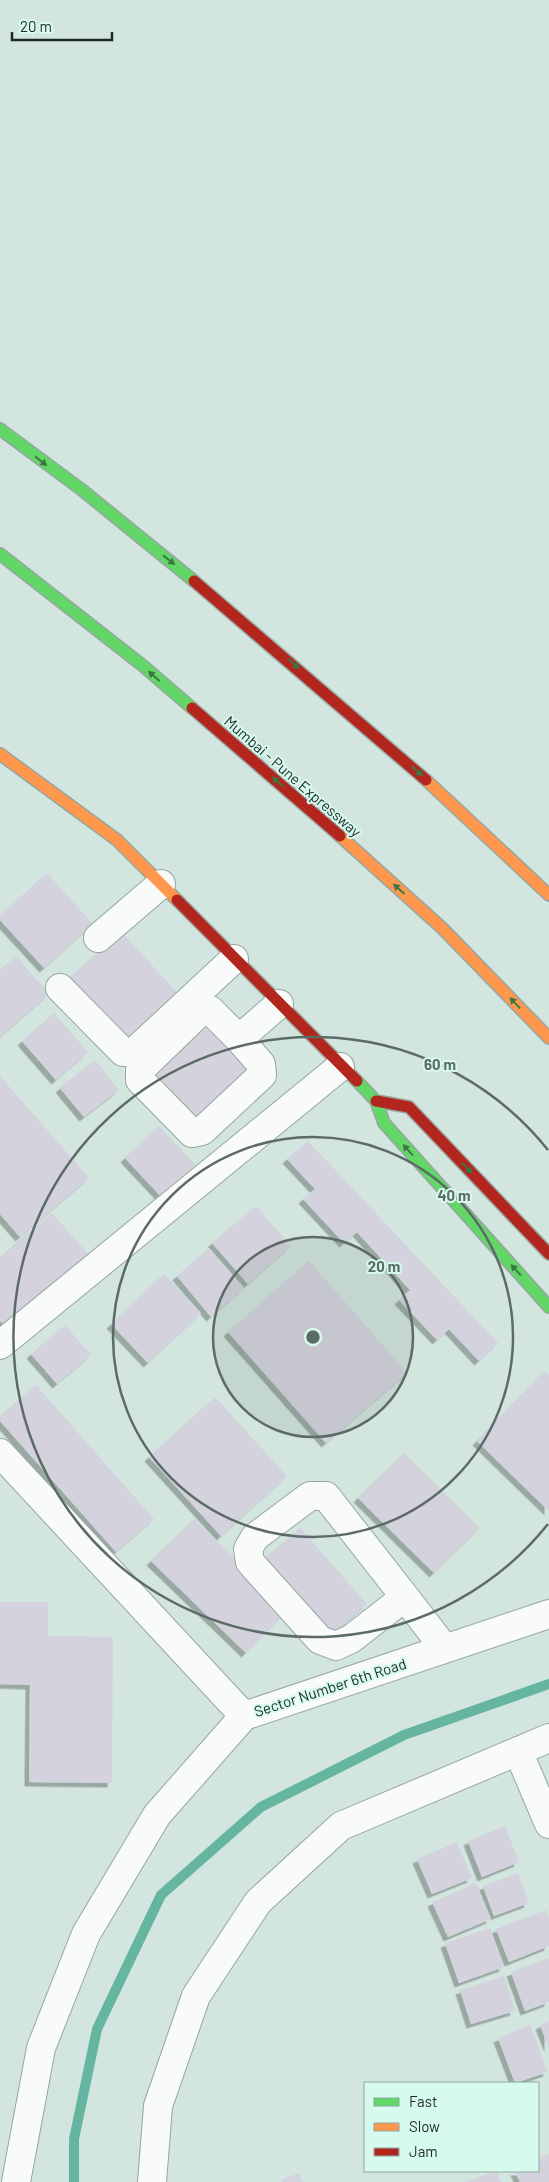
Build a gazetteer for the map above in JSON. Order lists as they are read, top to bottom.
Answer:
{
  "streets": {
    "main road": ["Mumbai - Pune Expressway"],
    "street": ["Sector Number 6th Road"]
  },
  "legend": ["Fast", "Slow", "Jam"],
  "scale_bar": "20 m",
  "rings": ["60 m", "40 m", "20 m"]
}
